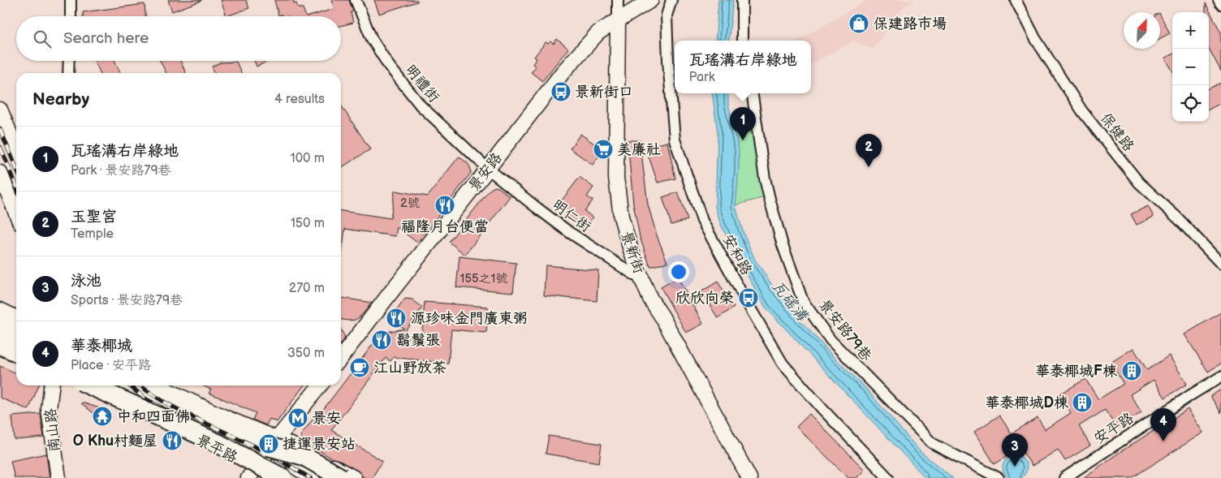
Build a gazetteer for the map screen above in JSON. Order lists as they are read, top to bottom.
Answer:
{
  "streets": {
    "main road": [
      "景安路",
      "景新街",
      "南山路",
      "景平路"
    ],
    "street": [
      "明禮街",
      "保健路",
      "明仁街",
      "安和路",
      "景安路79巷",
      "安平路"
    ]
  },
  "crossings": [
    ["明禮街", "景安路"],
    ["明禮街", "明仁街"],
    ["景安路", "明仁街"],
    ["景安路", "景新街"],
    ["明仁街", "景新街"]
  ],
  "water": ["瓦磘溝"],
  "places": {
    "shop": ["保建路市場"],
    "bus stop": ["景新街口", "欣欣向榮"],
    "supermarket": ["美廉社"],
    "restaurant": [
      "福隆月台便當",
      "源珍味金門廣東粥",
      "鬍鬚張",
      "O Khu村麵屋"
    ],
    "cafe": ["江山野放茶"],
    "building": ["華泰椰城F棟", "華泰椰城D棟", "捷運景安站"],
    "temple": ["中和四面佛"],
    "metro station": ["景安"]
  },
  "house_numbers": ["2號", "155之1號"],
  "north": "top right",
  "page": {
    "map_buttons": ["+", "−"],
    "search": "Search here",
    "popup": ["瓦瑤溝右岸綠地", "Park"],
    "heading": ["Nearby", "4 results"],
    "pins": [
      "1",
      "2",
      "4",
      "3"
    ],
    "list": [
      {
        "mark": "1",
        "name": "瓦瑤溝右岸綠地",
        "note": "Park · 景安路79巷",
        "value": "100 m"
      },
      {
        "mark": "2",
        "name": "玉聖宮",
        "note": "Temple",
        "value": "150 m"
      },
      {
        "mark": "3",
        "name": "泳池",
        "note": "Sports · 景安路79巷",
        "value": "270 m"
      },
      {
        "mark": "4",
        "name": "華泰椰城",
        "note": "Place · 安平路",
        "value": "350 m"
      }
    ]
  }
}
